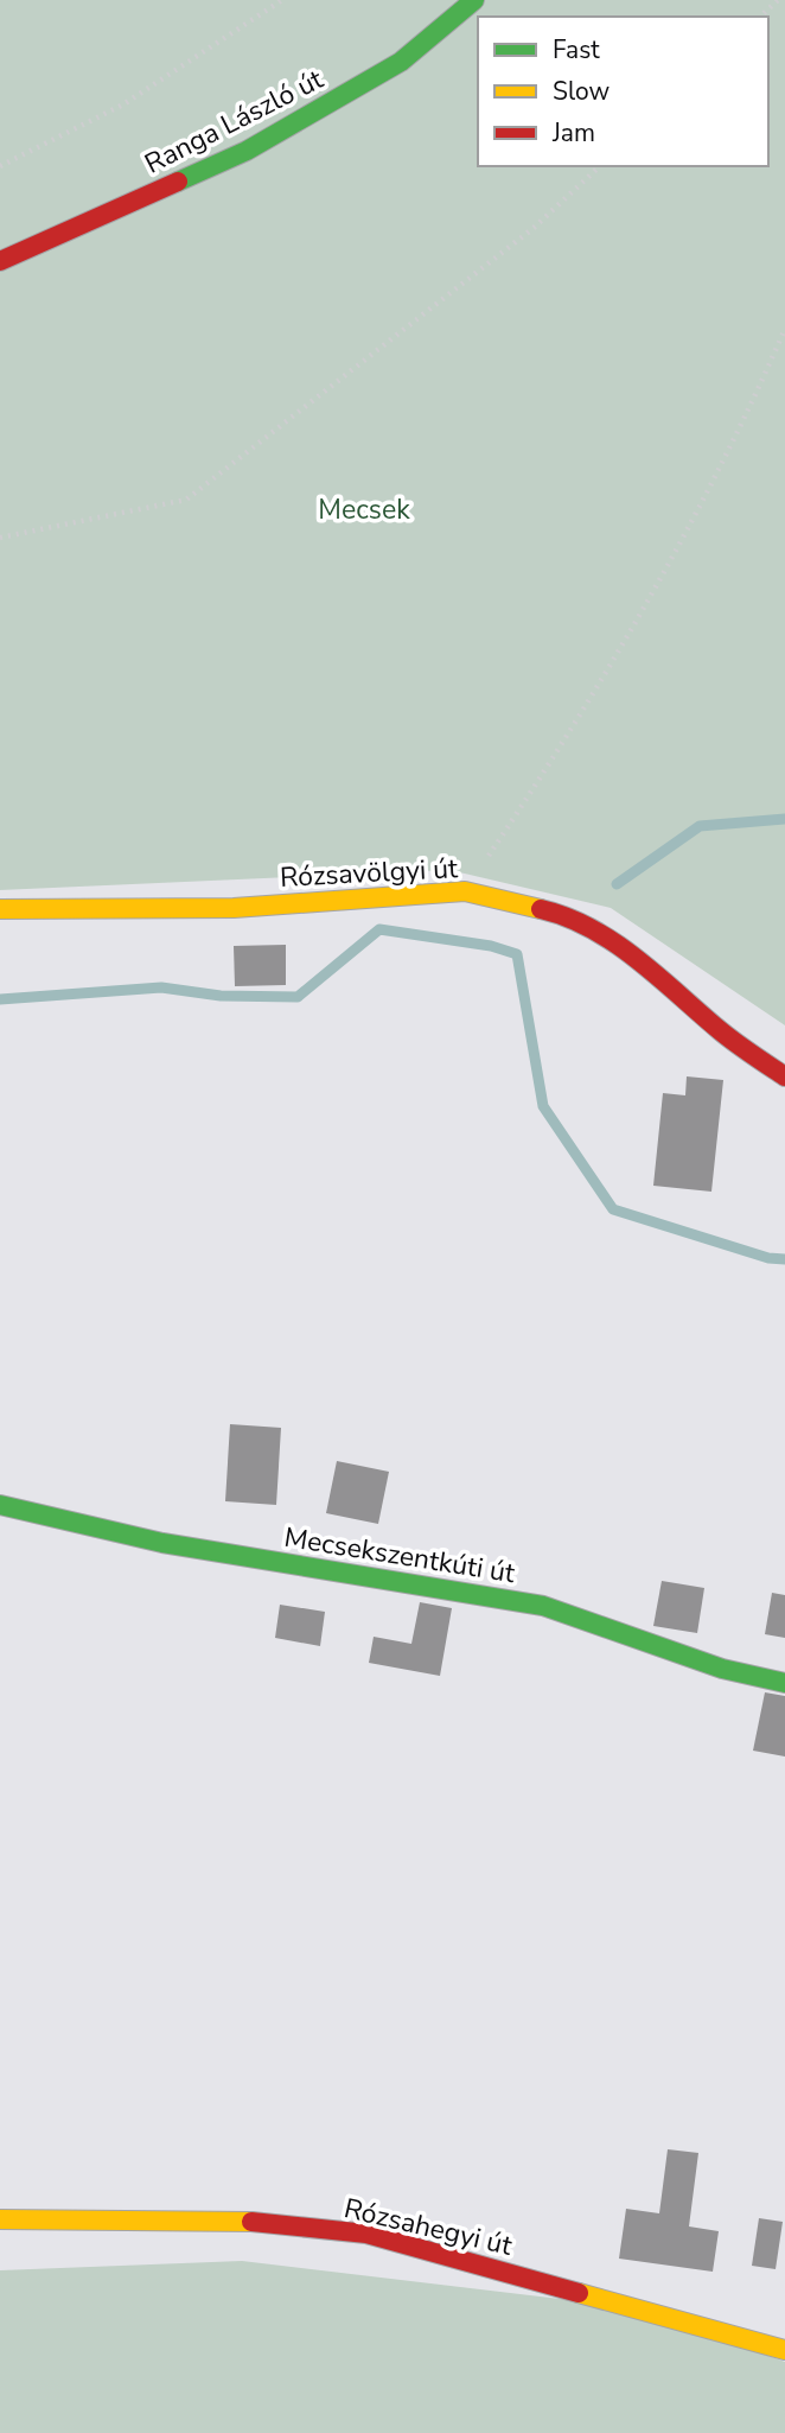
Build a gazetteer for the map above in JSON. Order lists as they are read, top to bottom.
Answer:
{
  "streets": {
    "street": [
      "Ranga László út",
      "Rózsavölgyi út",
      "Mecsekszentkúti út",
      "Rózsahegyi út"
    ]
  },
  "parks": ["Mecsek"],
  "legend": ["Fast", "Slow", "Jam"]
}
